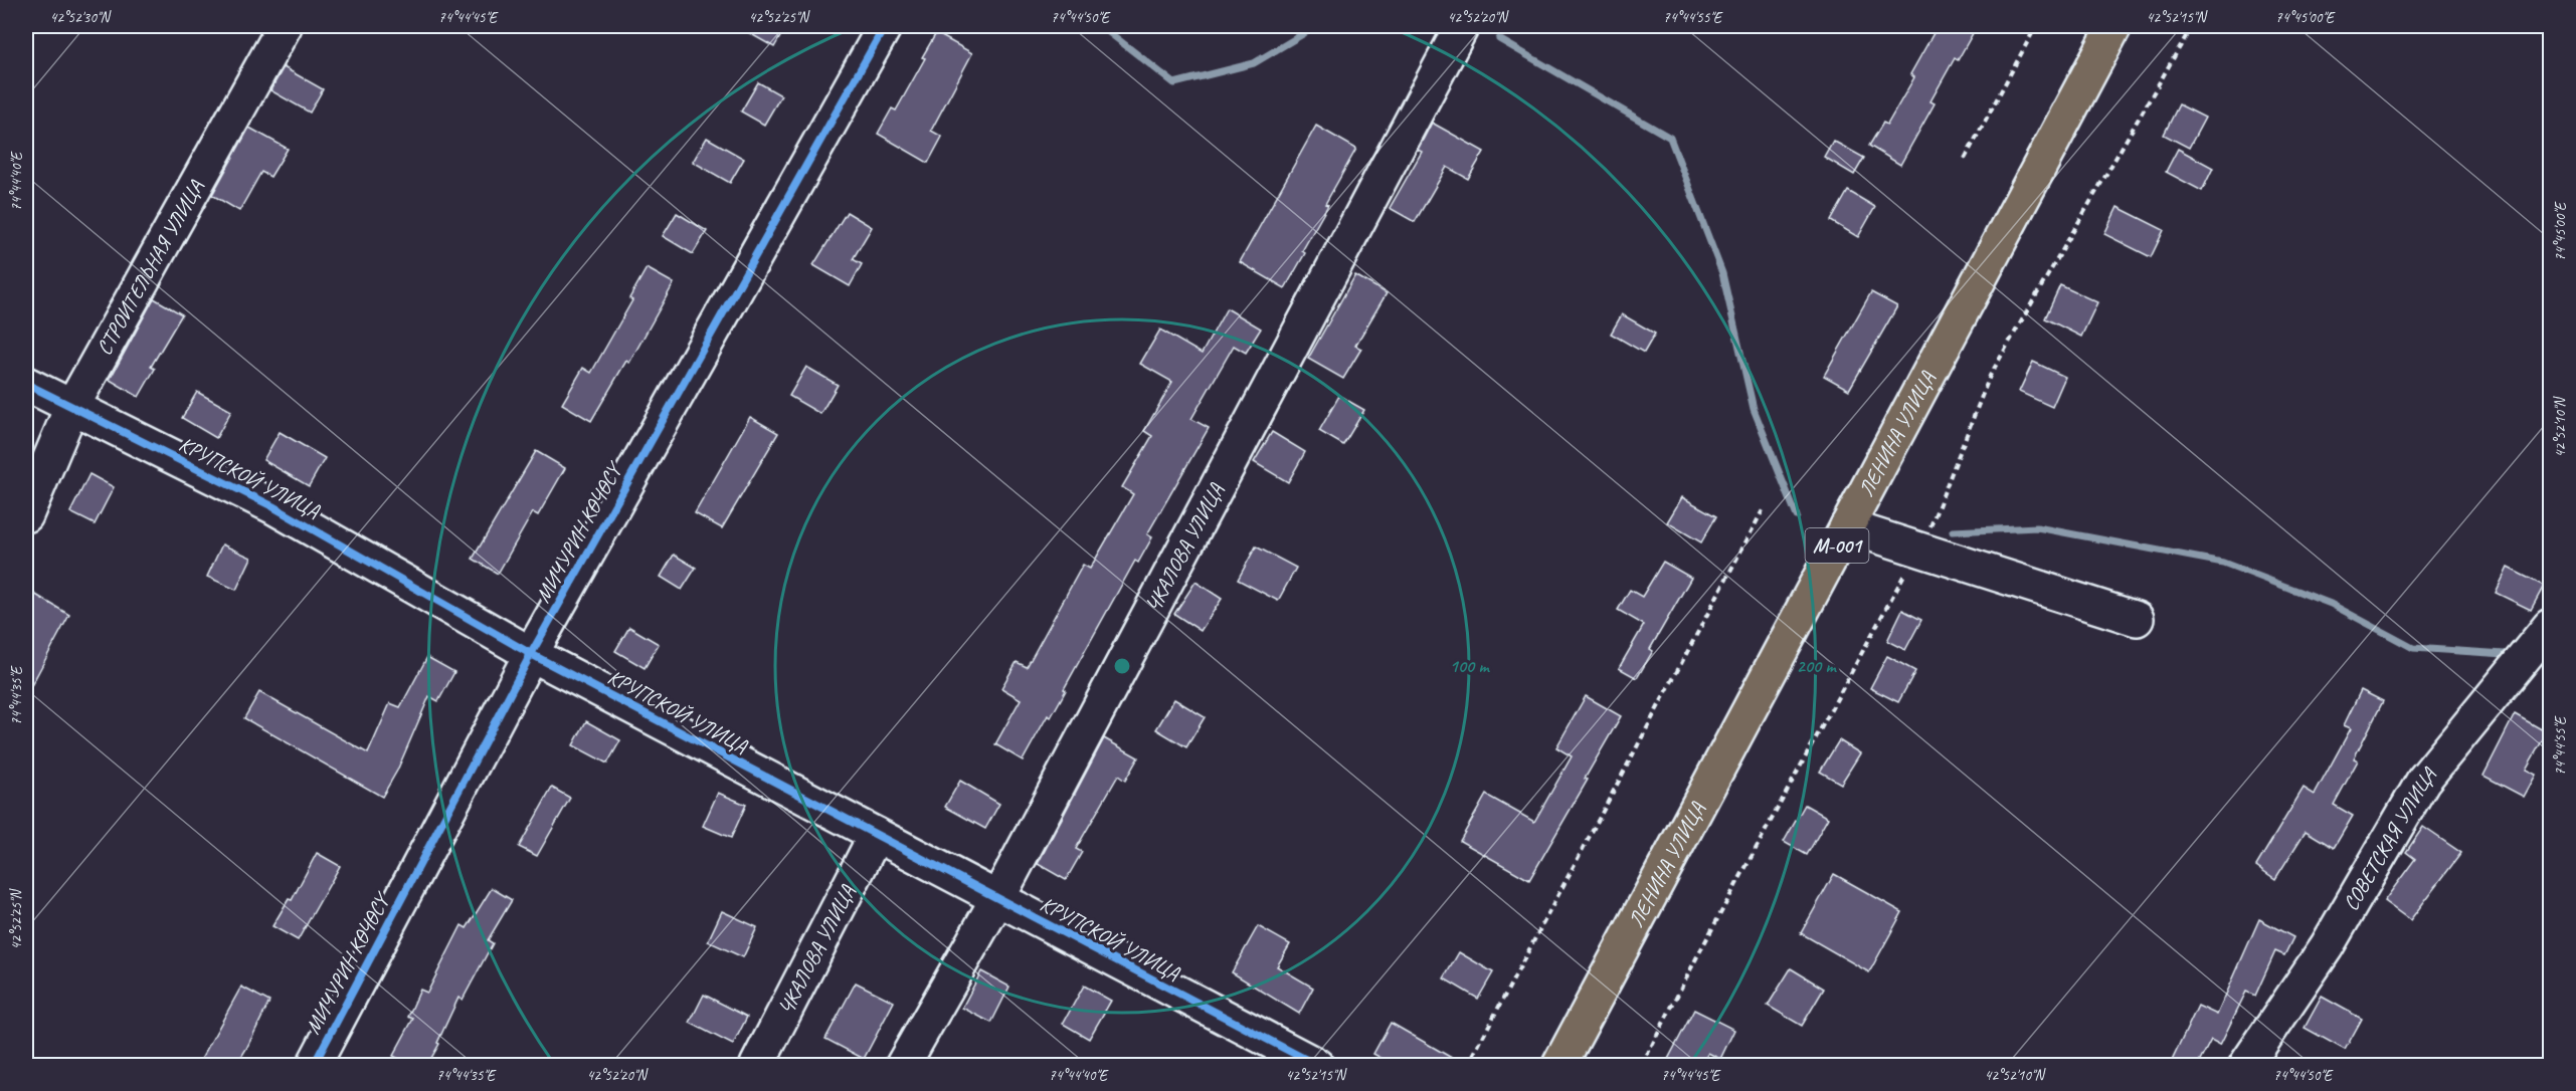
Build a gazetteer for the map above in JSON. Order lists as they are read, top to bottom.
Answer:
{
  "streets": {
    "main road": ["ЛЕНИНА УЛИЦА", "М-001"],
    "street": [
      "СТРОИТЕЛЬНАЯ УЛИЦА",
      "КРУПСКОЙ УЛИЦА",
      "МИЧУРИН КӨЧӨСҮ",
      "ЧКАЛОВА УЛИЦА",
      "СОВЕТСКАЯ УЛИЦА"
    ]
  },
  "crossings": [
    ["СТРОИТЕЛЬНАЯ УЛИЦА", "КРУПСКОЙ УЛИЦА"],
    ["КРУПСКОЙ УЛИЦА", "МИЧУРИН КӨЧӨСҮ"],
    ["КРУПСКОЙ УЛИЦА", "ЧКАЛОВА УЛИЦА"]
  ],
  "coordinates": [
    "42°52'30\"N",
    "74°44'45\"E",
    "42°52'25\"N",
    "74°44'50\"E",
    "42°52'20\"N",
    "74°44'55\"E",
    "42°52'15\"N",
    "74°45'00\"E",
    "74°44'40\"E",
    "42°52'10\"N",
    "74°44'35\"E"
  ],
  "rings": ["100 m", "200 m"]
}
